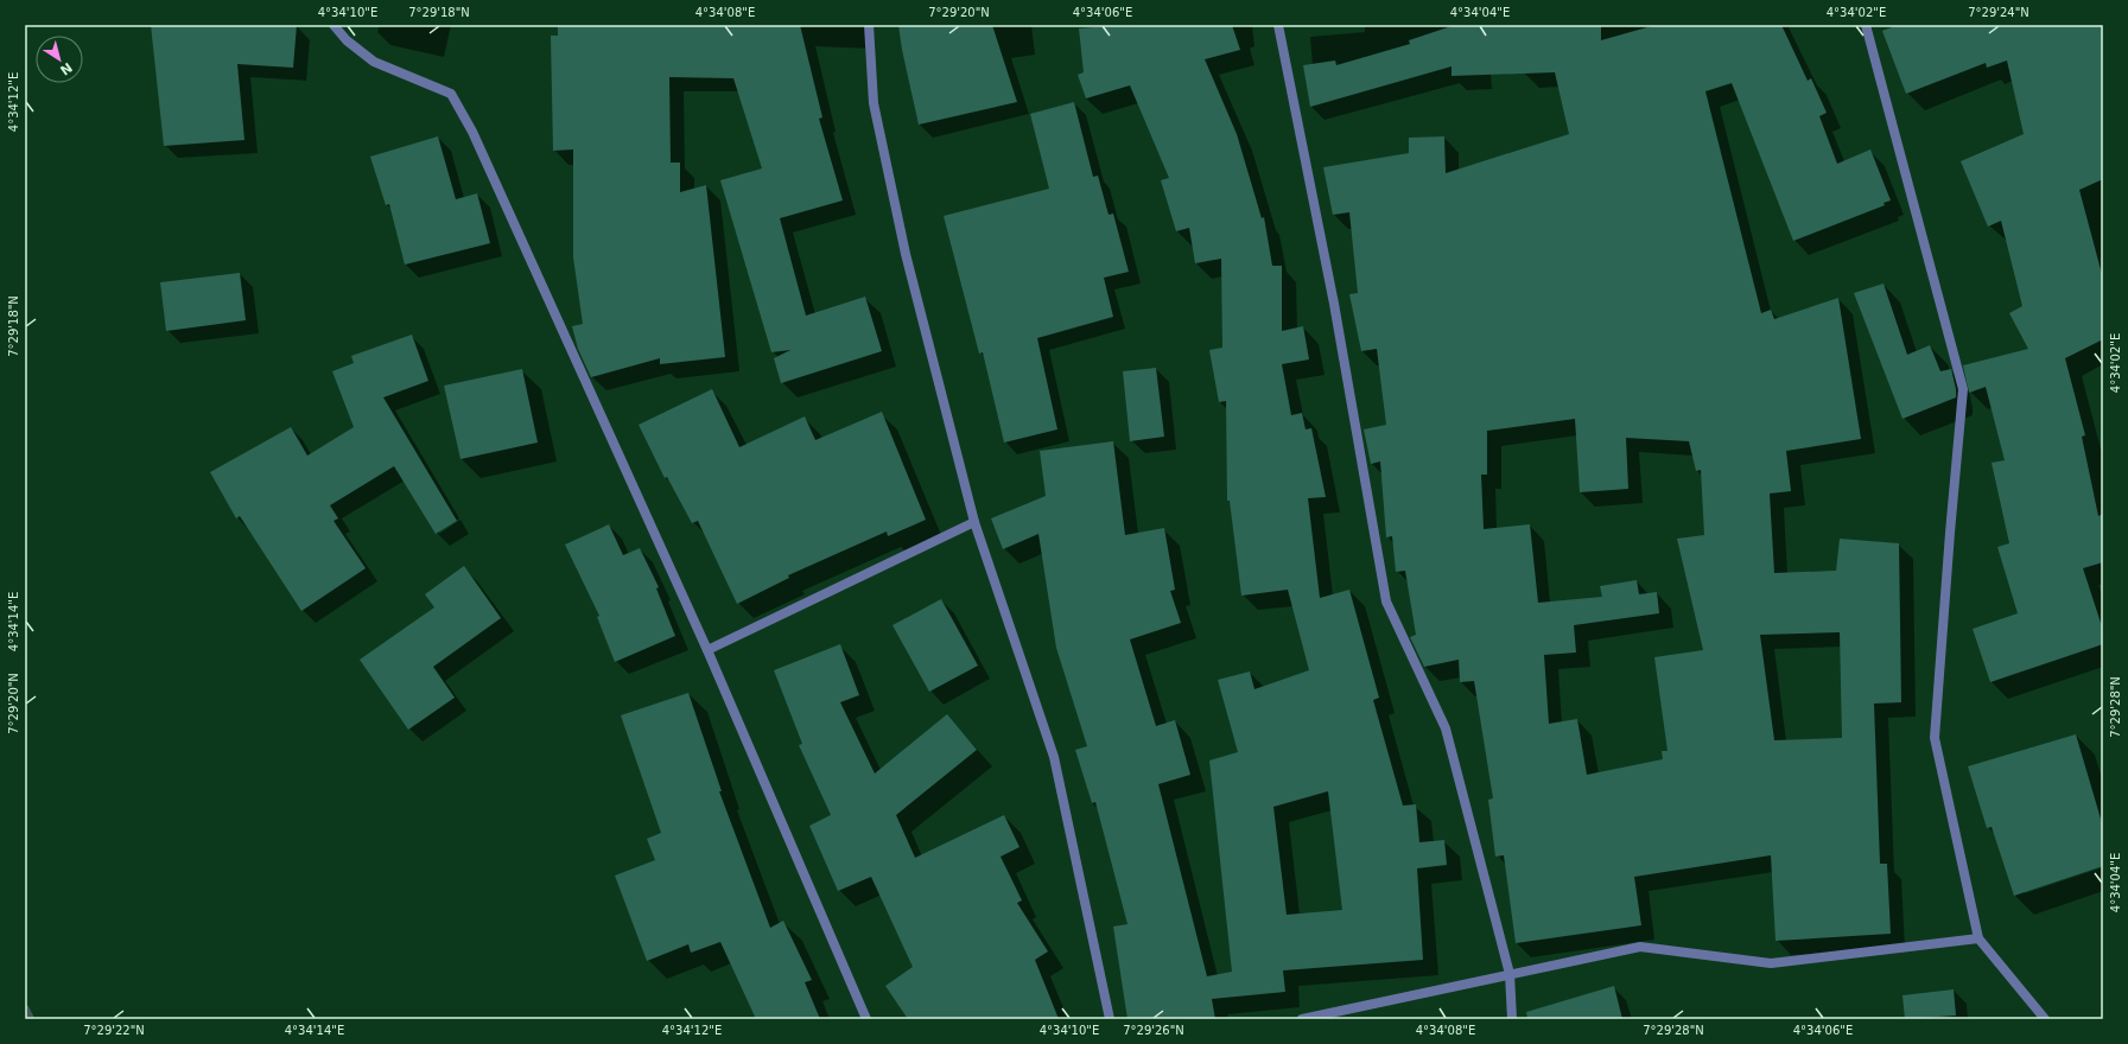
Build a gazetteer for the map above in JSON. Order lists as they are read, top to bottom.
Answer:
{
  "north": "bottom right",
  "coordinates": [
    "4°34'10\"E",
    "7°29'18\"N",
    "4°34'08\"E",
    "7°29'20\"N",
    "4°34'06\"E",
    "4°34'04\"E",
    "4°34'02\"E",
    "7°29'24\"N",
    "4°34'12\"E",
    "4°34'14\"E",
    "7°29'28\"N",
    "7°29'22\"N",
    "7°29'26\"N"
  ]
}
